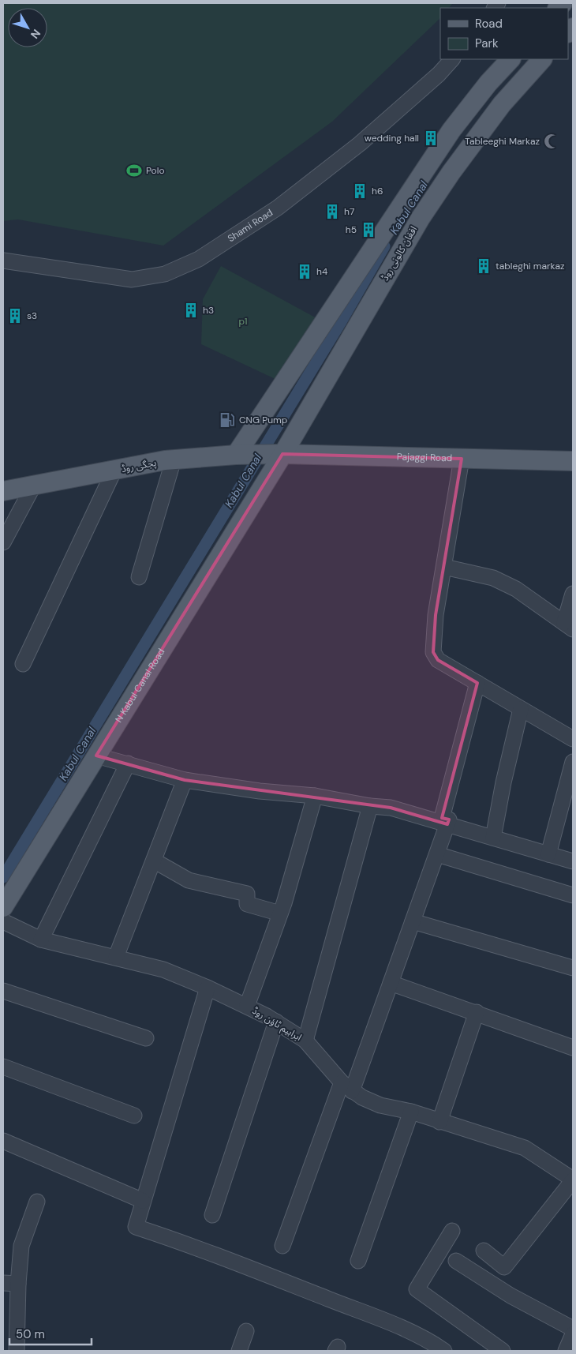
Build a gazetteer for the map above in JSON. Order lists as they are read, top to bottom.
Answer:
{
  "streets": {
    "main road": [
      "افغان کالونی روڈ",
      "Pajaggi Road",
      "پجگی روڈ",
      "N Kabul Canal Road"
    ],
    "street": ["Shami Road", "ابراہیم ٹاؤن روڈ"]
  },
  "crossings": [
    ["افغان کالونی روڈ", "Pajaggi Road"],
    ["افغان کالونی روڈ", "پجگی روڈ"],
    ["افغان کالونی روڈ", "N Kabul Canal Road"],
    ["Pajaggi Road", "پجگی روڈ"],
    ["Pajaggi Road", "N Kabul Canal Road"],
    ["پجگی روڈ", "N Kabul Canal Road"]
  ],
  "water": ["Kabul Canal"],
  "parks": ["p1"],
  "places": {
    "building": [
      "wedding hall",
      "h6",
      "h7",
      "h5",
      "tableghi markaz",
      "h4",
      "h3",
      "s3"
    ],
    "mosque": ["Tableeghi Markaz"],
    "sports": ["Polo"],
    "fuel station": ["CNG Pump"]
  },
  "legend": ["Road", "Park"],
  "scale_bar": "50 m",
  "north": "bottom right"
}
